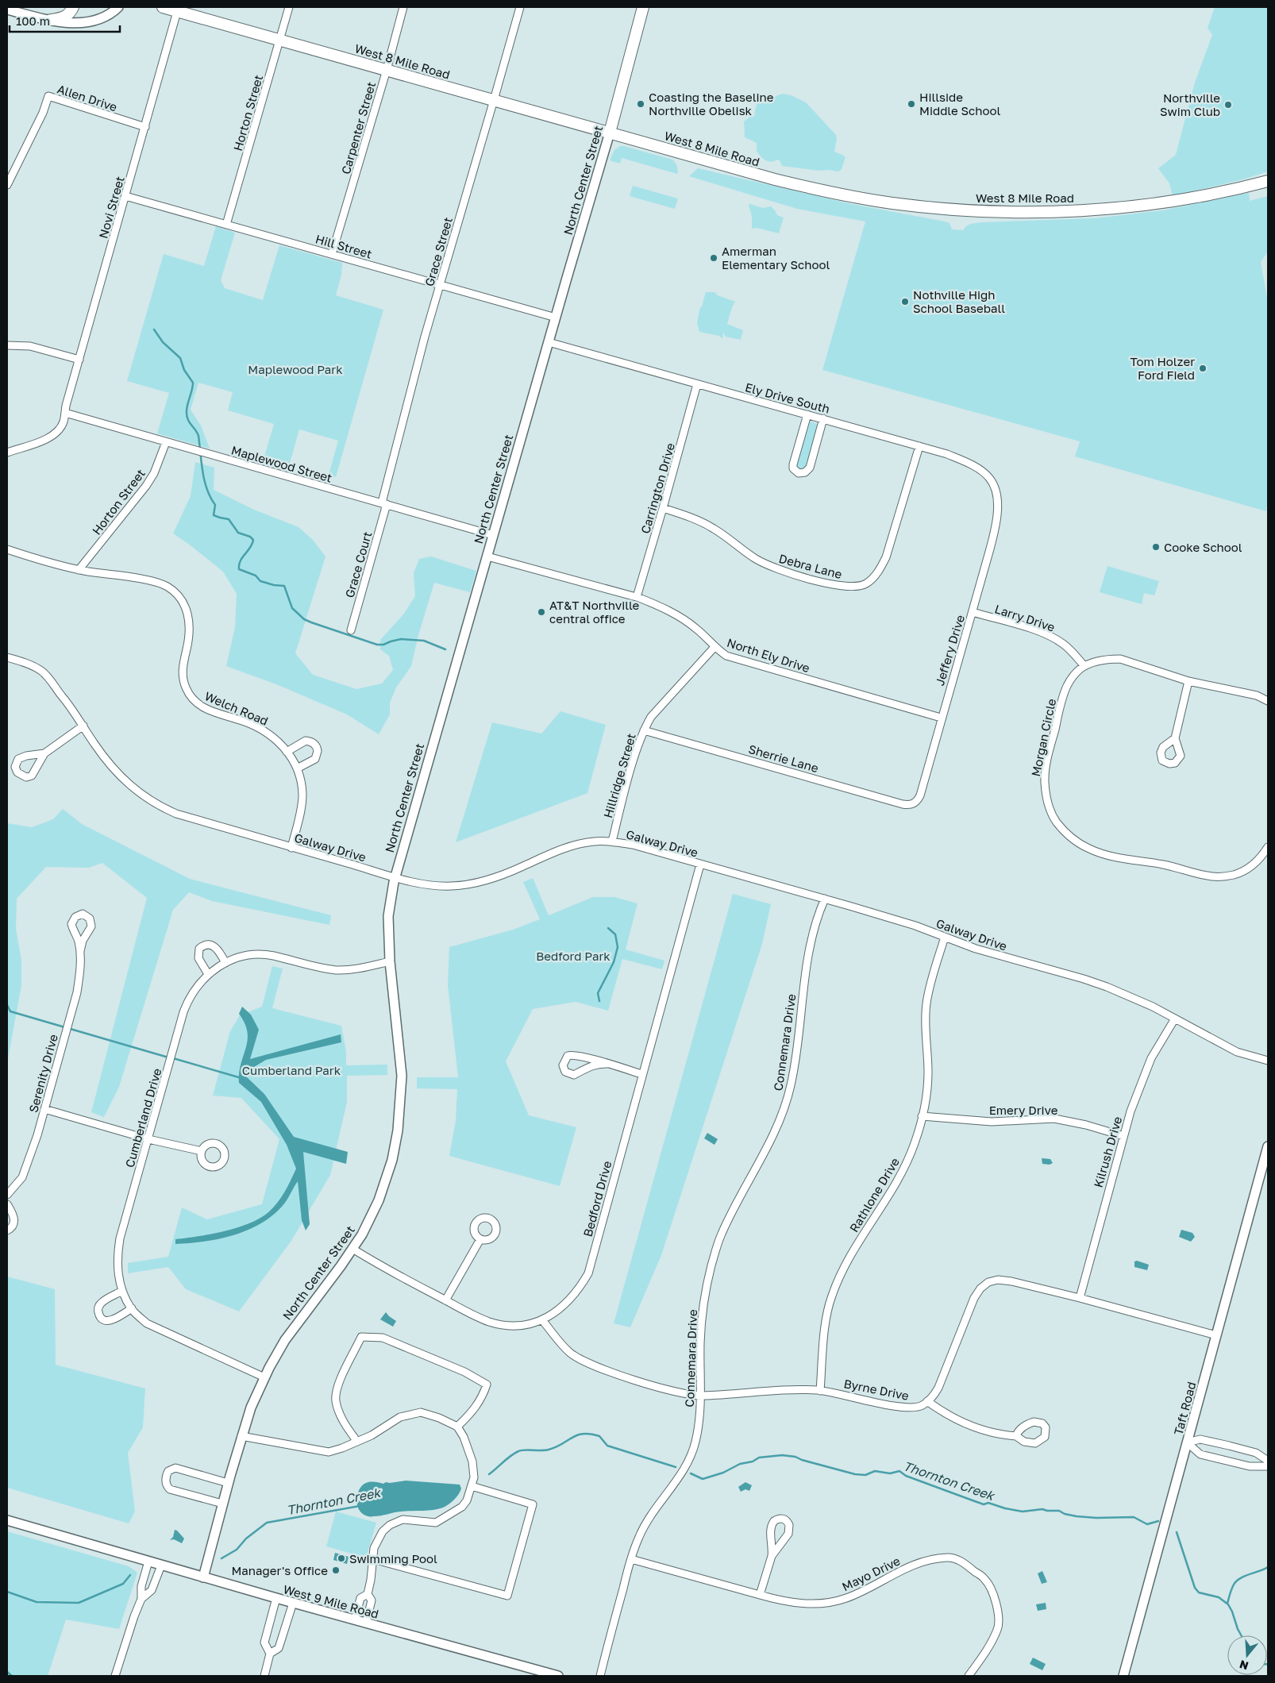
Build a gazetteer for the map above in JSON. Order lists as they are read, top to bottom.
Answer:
{
  "streets": {
    "main road": ["West 8 Mile Road", "North Center Street"],
    "street": [
      "Allen Drive",
      "Horton Street",
      "Carpenter Street",
      "Novi Street",
      "Hill Street",
      "Grace Street",
      "Ely Drive South",
      "Maplewood Street",
      "Carrington Drive",
      "Grace Court",
      "Debra Lane",
      "Larry Drive",
      "Jeffery Drive",
      "North Ely Drive",
      "Welch Road",
      "Morgan Circle",
      "Sherrie Lane",
      "Hillridge Street",
      "Galway Drive",
      "Connemara Drive",
      "Serenity Drive",
      "Emery Drive",
      "Cumberland Drive",
      "Kilrush Drive",
      "Rathlone Drive",
      "Bedford Drive",
      "Byrne Drive",
      "Taft Road",
      "Mayo Drive",
      "West 9 Mile Road"
    ]
  },
  "crossings": [
    ["West 8 Mile Road", "Horton Street"],
    ["West 8 Mile Road", "Carpenter Street"],
    ["West 8 Mile Road", "North Center Street"],
    ["West 8 Mile Road", "Novi Street"],
    ["West 8 Mile Road", "Grace Street"],
    ["Allen Drive", "Novi Street"],
    ["Horton Street", "Hill Street"],
    ["Horton Street", "Maplewood Street"],
    ["Horton Street", "Welch Road"],
    ["Carpenter Street", "Hill Street"],
    ["North Center Street", "Hill Street"],
    ["North Center Street", "Ely Drive South"],
    ["North Center Street", "Maplewood Street"],
    ["North Center Street", "North Ely Drive"],
    ["North Center Street", "Galway Drive"],
    ["North Center Street", "Cumberland Drive"],
    ["North Center Street", "Bedford Drive"],
    ["North Center Street", "West 9 Mile Road"],
    ["Novi Street", "Hill Street"],
    ["Novi Street", "Maplewood Street"],
    ["Hill Street", "Grace Street"],
    ["Grace Street", "Maplewood Street"],
    ["Grace Street", "Grace Court"],
    ["Ely Drive South", "Carrington Drive"],
    ["Ely Drive South", "Debra Lane"],
    ["Ely Drive South", "Jeffery Drive"],
    ["Maplewood Street", "Grace Court"],
    ["Carrington Drive", "Debra Lane"],
    ["Carrington Drive", "North Ely Drive"],
    ["Larry Drive", "Jeffery Drive"],
    ["Larry Drive", "Morgan Circle"],
    ["Jeffery Drive", "North Ely Drive"],
    ["Jeffery Drive", "Sherrie Lane"],
    ["North Ely Drive", "Hillridge Street"],
    ["Welch Road", "Galway Drive"],
    ["Sherrie Lane", "Hillridge Street"],
    ["Hillridge Street", "Galway Drive"],
    ["Galway Drive", "Connemara Drive"],
    ["Galway Drive", "Kilrush Drive"],
    ["Galway Drive", "Rathlone Drive"],
    ["Galway Drive", "Bedford Drive"],
    ["Connemara Drive", "Byrne Drive"],
    ["Connemara Drive", "Mayo Drive"],
    ["Emery Drive", "Kilrush Drive"],
    ["Emery Drive", "Rathlone Drive"],
    ["Rathlone Drive", "Byrne Drive"],
    ["Bedford Drive", "Byrne Drive"]
  ],
  "water": ["Thornton Creek"],
  "parks": ["Maplewood Park", "Bedford Park", "Cumberland Park"],
  "places": [
    "Coasting the Baseline Northville Obelisk",
    "Hillside Middle School",
    "Northville Swim Club",
    "Amerman Elementary School",
    "Nothville High School Baseball",
    "Tom Holzer Ford Field",
    "Cooke School",
    "AT&T Northville central office",
    "Swimming Pool",
    "Manager's Office"
  ],
  "scale_bar": "100 m",
  "north": "bottom"
}
